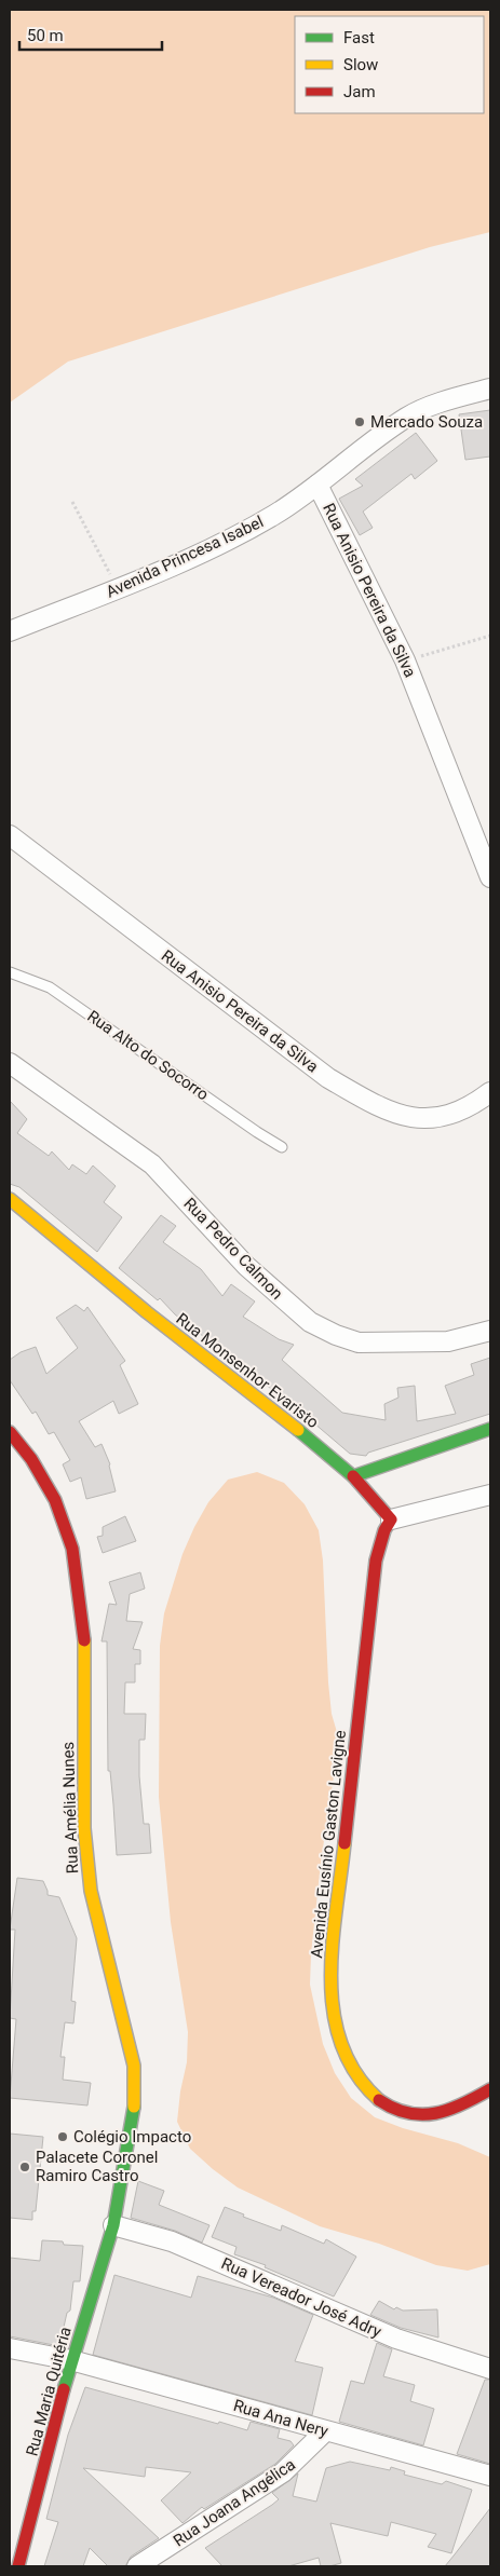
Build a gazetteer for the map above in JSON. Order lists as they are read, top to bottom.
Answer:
{
  "streets": {
    "street": [
      "Avenida Princesa Isabel",
      "Rua Anisio Pereira da Silva",
      "Rua Pedro Calmon",
      "Rua Monsenhor Evaristo",
      "Rua Amélia Nunes",
      "Avenida Eusínio Gaston Lavigne",
      "Rua Vereador José Adry",
      "Rua Maria Quitéria",
      "Rua Ana Nery",
      "Rua Joana Angélica"
    ],
    "lane": ["Rua Alto do Socorro"]
  },
  "crossings": [
    ["Avenida Princesa Isabel", "Rua Anisio Pereira da Silva"],
    ["Rua Amélia Nunes", "Rua Vereador José Adry"],
    ["Rua Amélia Nunes", "Rua Maria Quitéria"],
    ["Rua Vereador José Adry", "Rua Maria Quitéria"],
    ["Rua Maria Quitéria", "Rua Ana Nery"],
    ["Rua Ana Nery", "Rua Joana Angélica"]
  ],
  "places": ["Mercado Souza", "Colégio Impacto", "Palacete Coronel Ramiro Castro"],
  "legend": ["Fast", "Slow", "Jam"],
  "scale_bar": "50 m"
}
